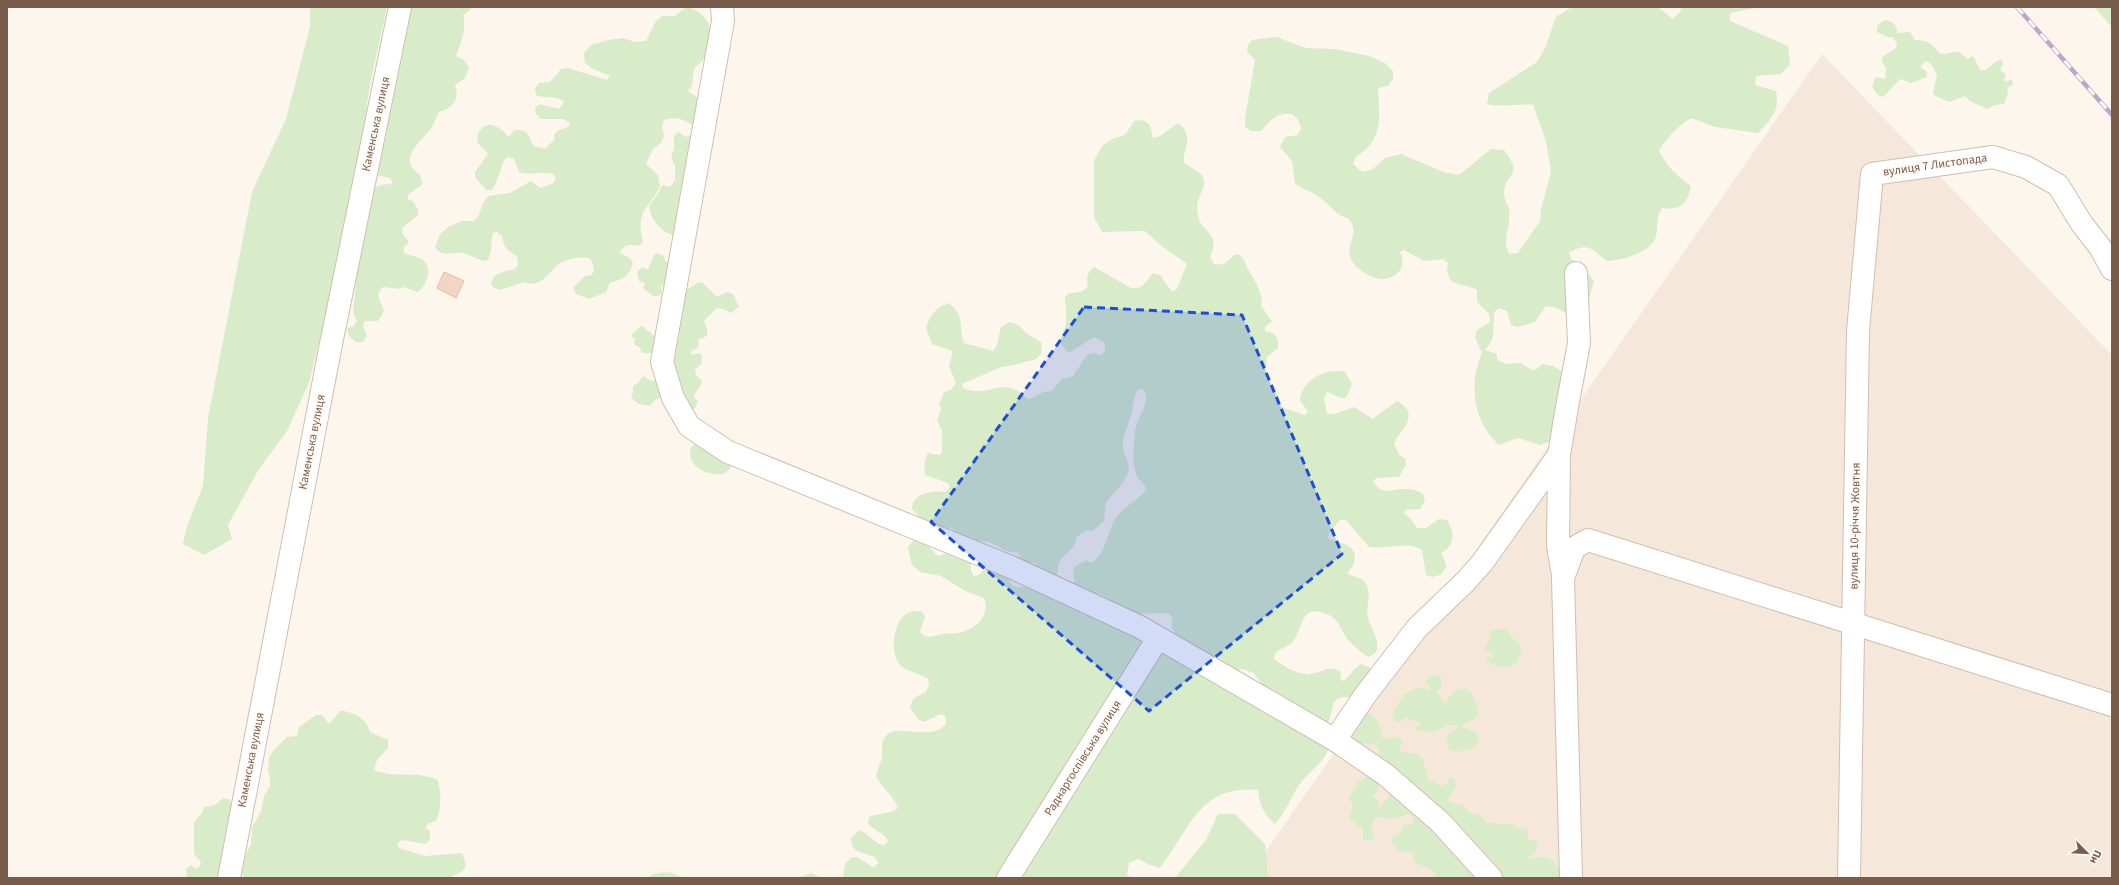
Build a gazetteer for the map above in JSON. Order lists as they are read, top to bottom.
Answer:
{
  "streets": {
    "street": [
      "Каменська вулиця",
      "вулиця 7 Листопада",
      "вулиця 10-річчя Жовтня",
      "Раднаргоспівська вулиця"
    ]
  },
  "crossings": [
    ["вулиця 7 Листопада", "вулиця 10-річчя Жовтня"]
  ],
  "north": "bottom right"
}
